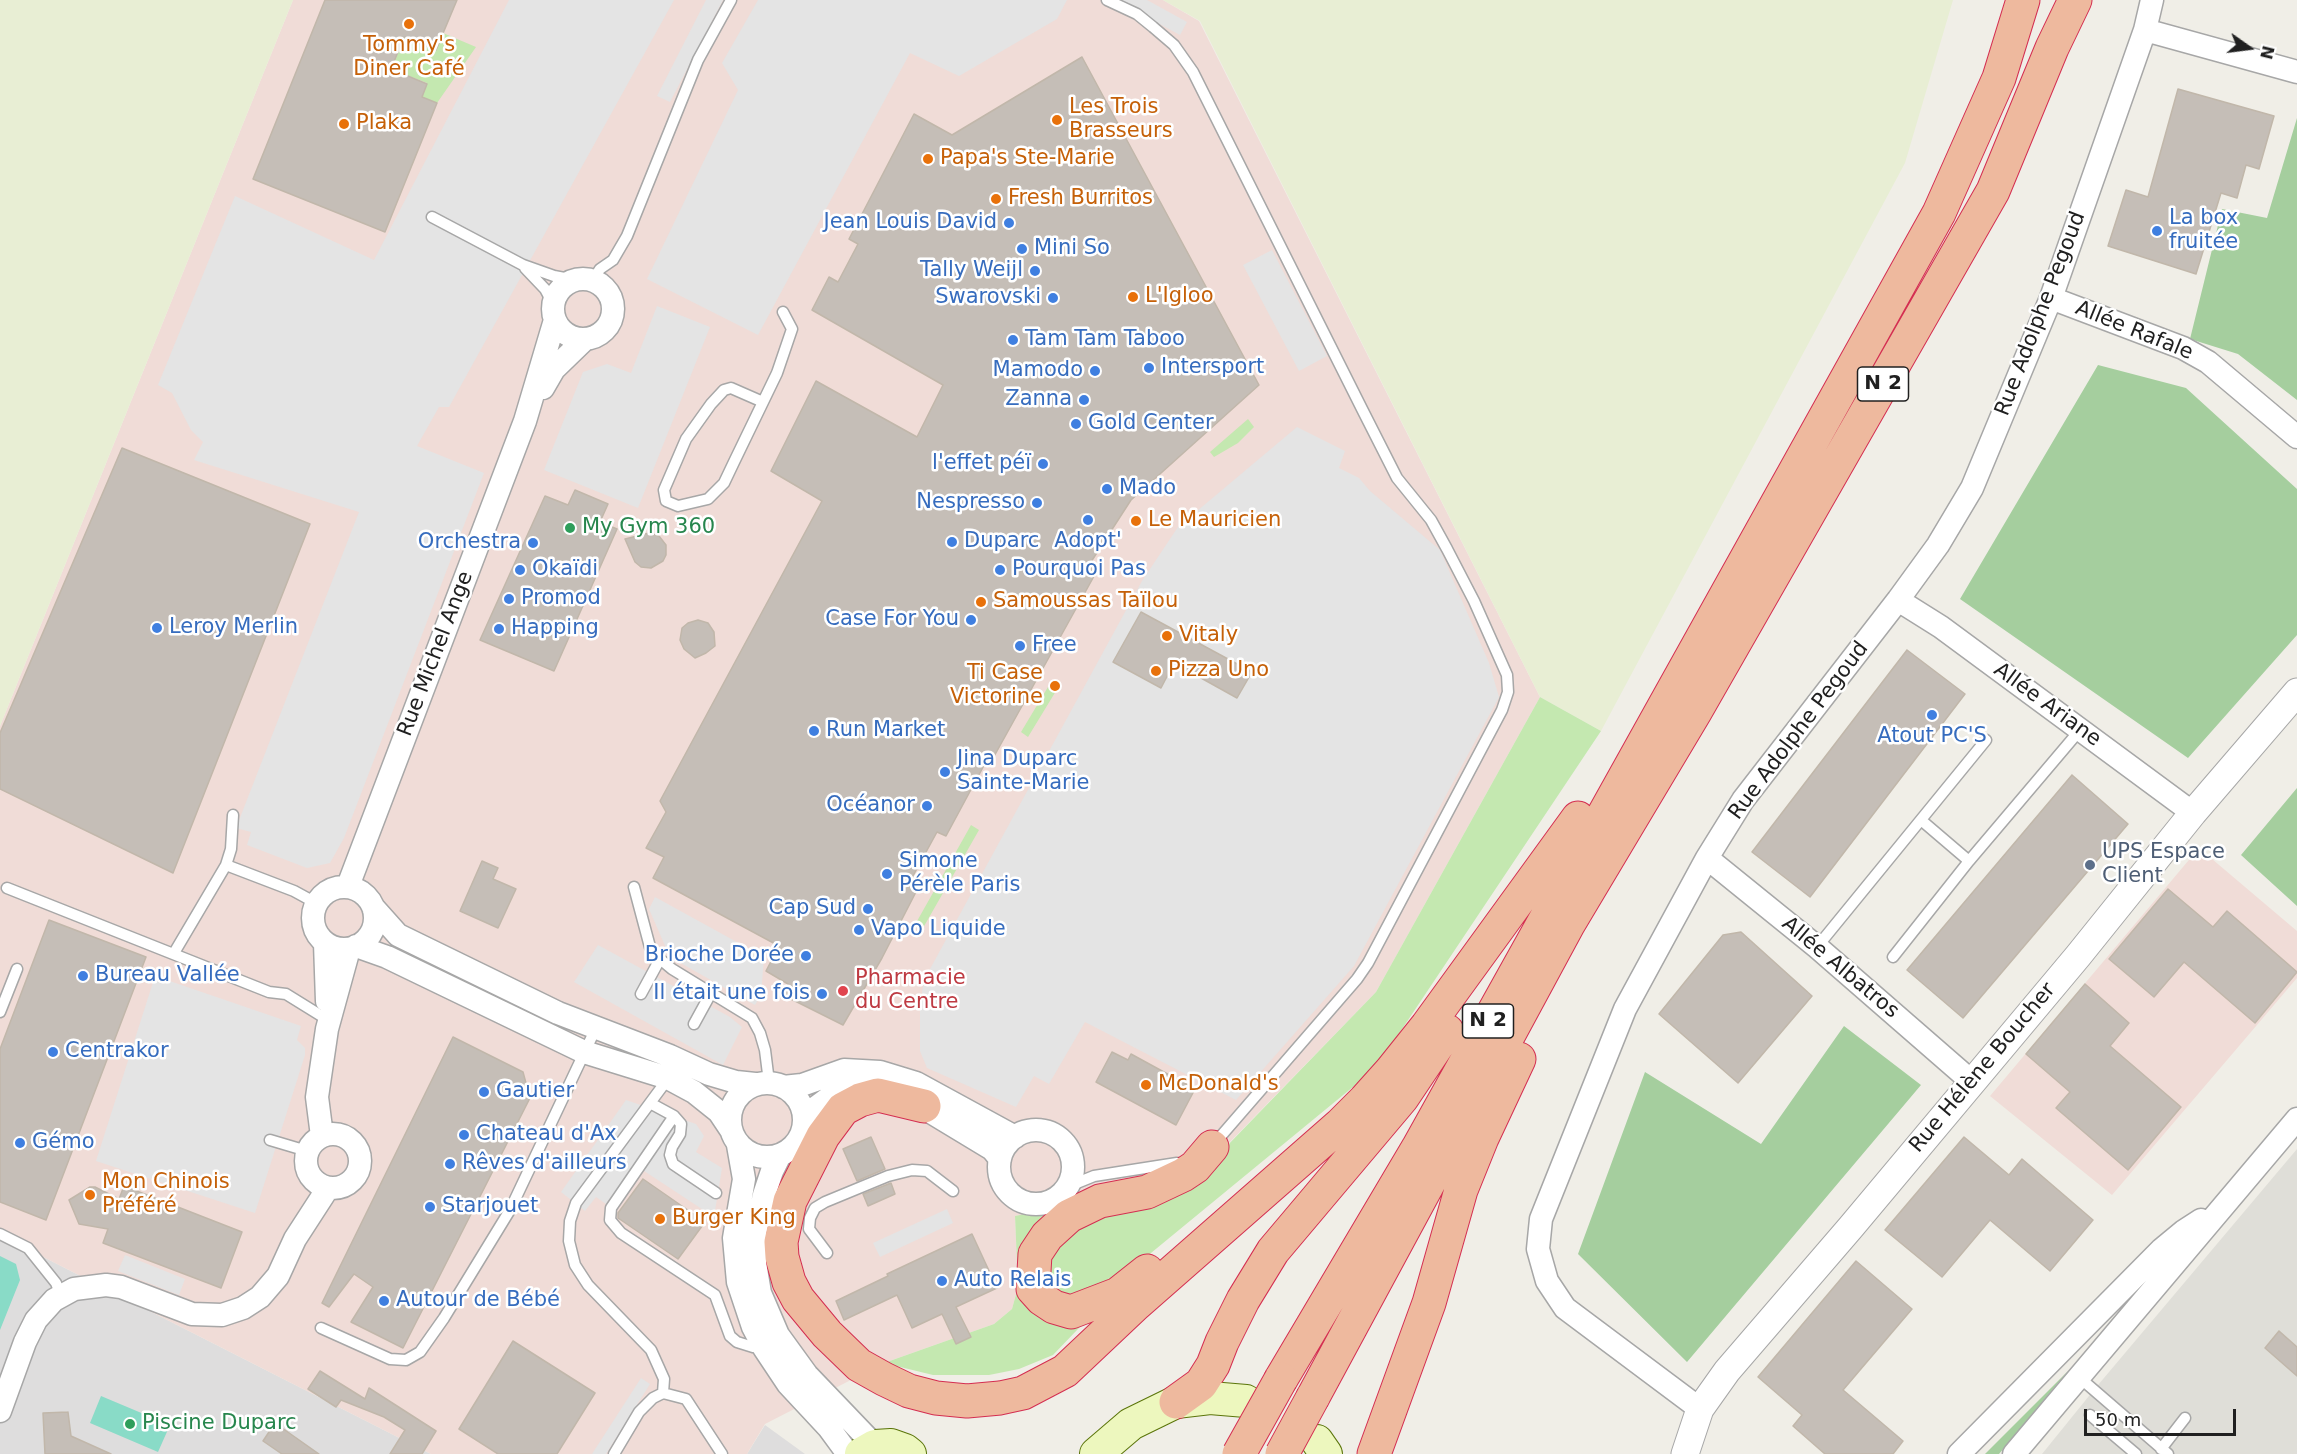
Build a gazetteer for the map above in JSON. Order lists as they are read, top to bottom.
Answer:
{
  "streets": {
    "highway": ["N 2"],
    "street": [
      "Rue Adolphe Pegoud",
      "Allée Rafale",
      "Rue Michel Ange",
      "Allée Ariane",
      "Allée Albatros",
      "Rue Hélène Boucher"
    ]
  },
  "crossings": [
    ["Rue Adolphe Pegoud", "Allée Rafale"],
    ["Rue Adolphe Pegoud", "Allée Ariane"],
    ["Rue Adolphe Pegoud", "Allée Albatros"],
    ["Rue Adolphe Pegoud", "Rue Hélène Boucher"],
    ["Allée Ariane", "Rue Hélène Boucher"],
    ["Allée Albatros", "Rue Hélène Boucher"]
  ],
  "places": [
    "Tommy's Diner Café",
    "Les Trois Brasseurs",
    "Plaka",
    "Papa's Ste-Marie",
    "Fresh Burritos",
    "Jean Louis David",
    "La box fruitée",
    "Mini So",
    "Tally Weijl",
    "L'Igloo",
    "Swarovski",
    "Tam Tam Taboo",
    "Intersport",
    "Mamodo",
    "Zanna",
    "Gold Center",
    "l'effet péï",
    "Mado",
    "Nespresso",
    "Adopt'",
    "Le Mauricien",
    "My Gym 360",
    "Duparc",
    "Orchestra",
    "Okaïdi",
    "Pourquoi Pas",
    "Promod",
    "Samoussas Taïlou",
    "Case For You",
    "Leroy Merlin",
    "Happing",
    "Vitaly",
    "Free",
    "Pizza Uno",
    "Ti Case Victorine",
    "Atout PC'S",
    "Run Market",
    "Jina Duparc Sainte-Marie",
    "Océanor",
    "UPS Espace Client",
    "Simone Pérèle Paris",
    "Cap Sud",
    "Vapo Liquide",
    "Brioche Dorée",
    "Bureau Vallée",
    "Pharmacie du Centre",
    "Il était une fois",
    "Centrakor",
    "McDonald's",
    "Gautier",
    "Chateau d'Ax",
    "Gémo",
    "Rêves d'ailleurs",
    "Mon Chinois Préféré",
    "Starjouet",
    "Burger King",
    "Auto Relais",
    "Autour de Bébé",
    "Piscine Duparc"
  ],
  "scale_bar": "50 m",
  "north": "right"
}
